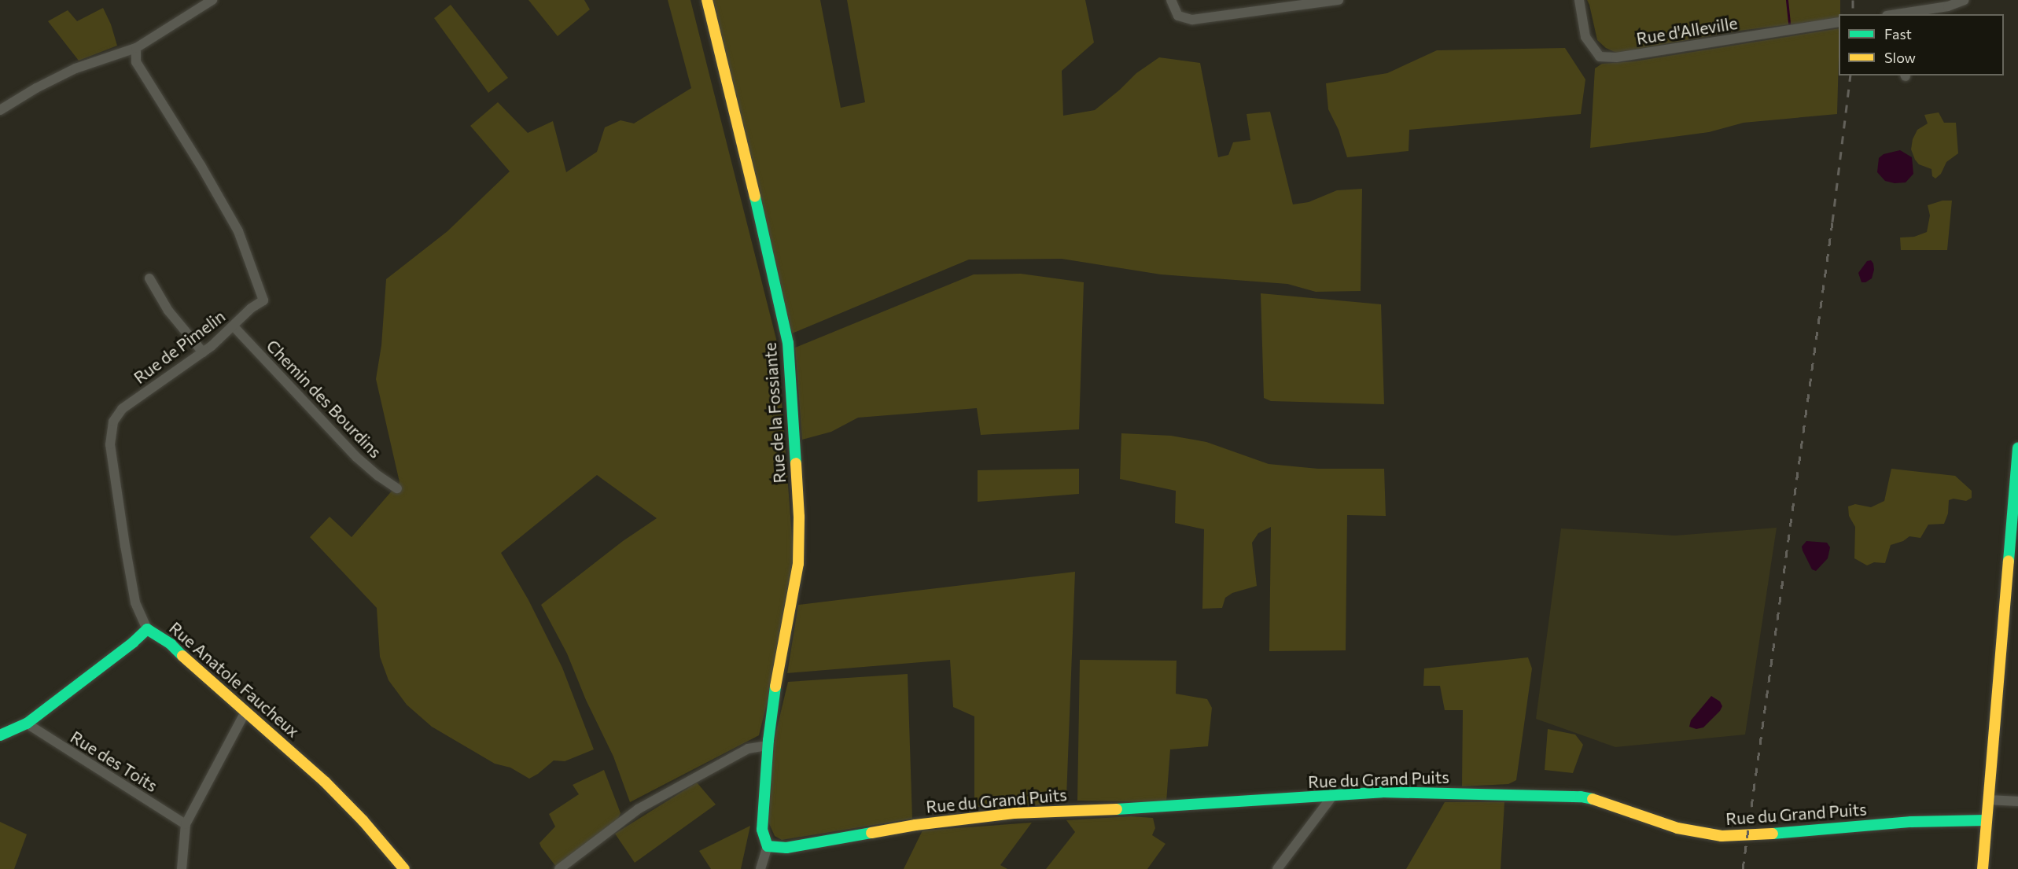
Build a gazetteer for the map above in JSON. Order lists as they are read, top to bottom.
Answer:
{
  "streets": {
    "street": [
      "Rue d'Alleville",
      "Rue de Pimelin",
      "Chemin des Bourdins",
      "Rue de la Fossiante",
      "Rue Anatole Faucheux",
      "Rue des Toits",
      "Rue du Grand Puits"
    ]
  },
  "crossings": [
    ["Rue de Pimelin", "Chemin des Bourdins"],
    ["Rue de Pimelin", "Rue Anatole Faucheux"],
    ["Rue Anatole Faucheux", "Rue des Toits"]
  ],
  "legend": ["Fast", "Slow"]
}
